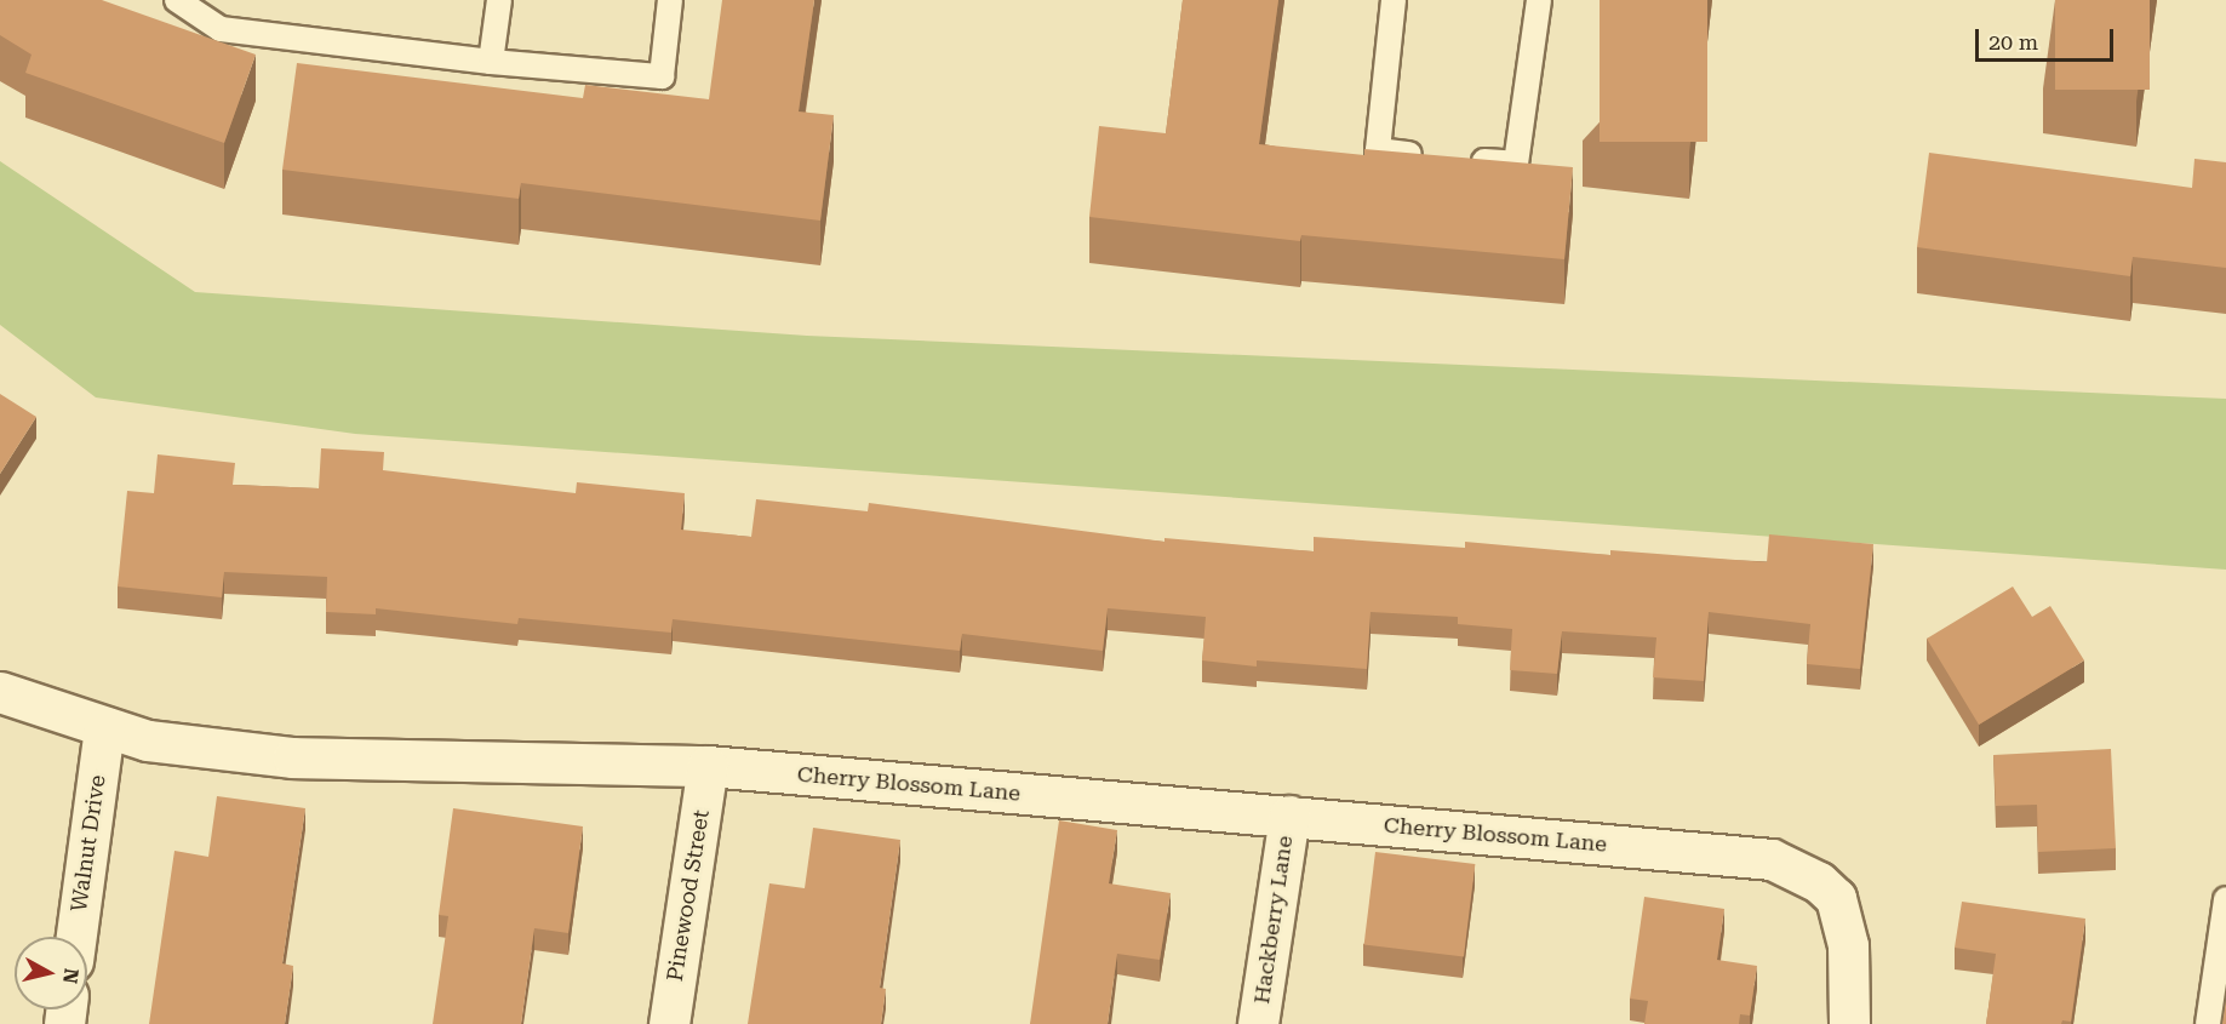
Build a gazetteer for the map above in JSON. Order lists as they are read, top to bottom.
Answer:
{
  "streets": {
    "street": [
      "Cherry Blossom Lane",
      "Walnut Drive",
      "Pinewood Street",
      "Hackberry Lane"
    ]
  },
  "crossings": [
    ["Cherry Blossom Lane", "Walnut Drive"],
    ["Cherry Blossom Lane", "Pinewood Street"],
    ["Cherry Blossom Lane", "Hackberry Lane"]
  ],
  "scale_bar": "20 m",
  "north": "right"
}
